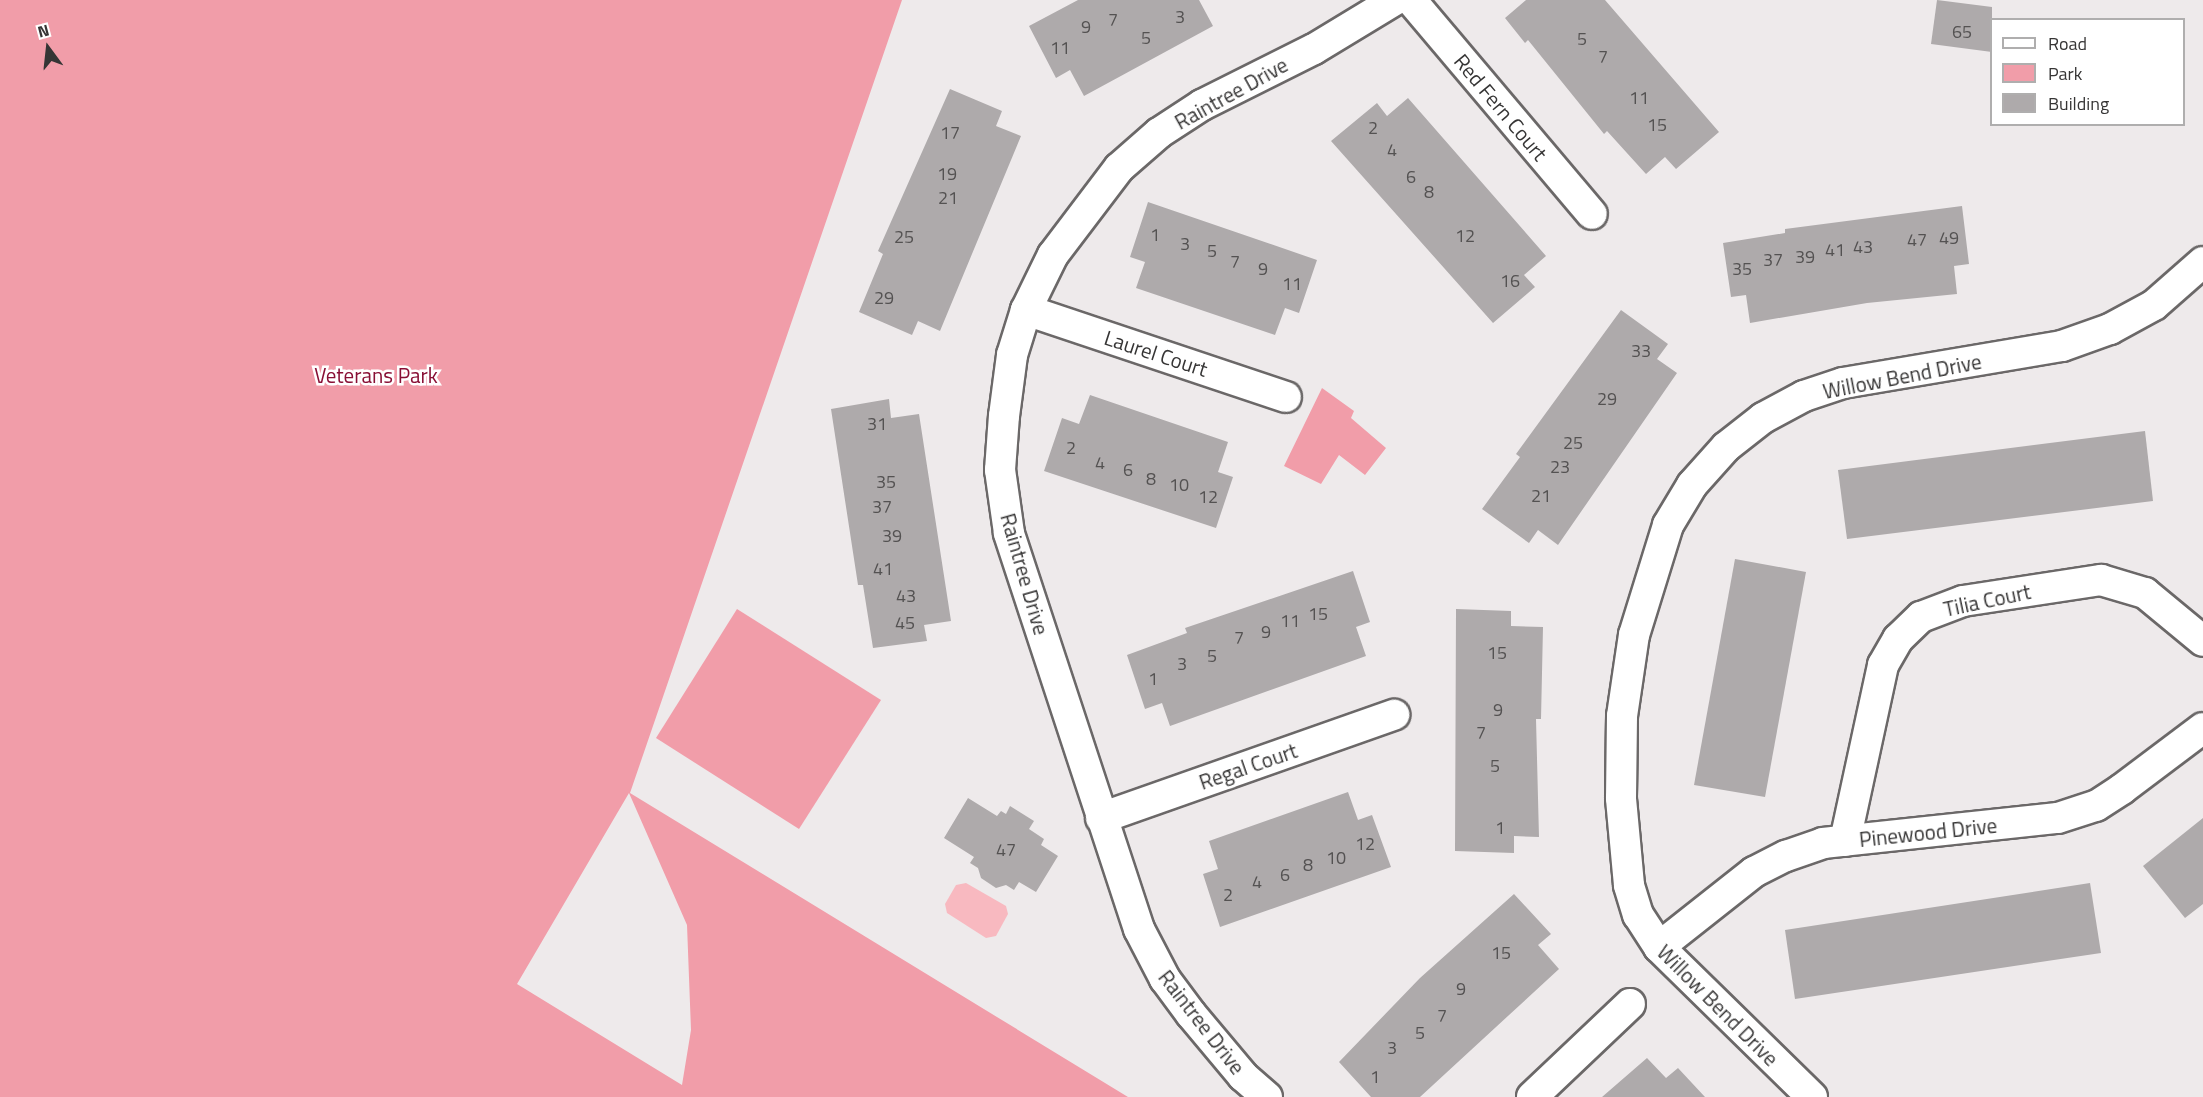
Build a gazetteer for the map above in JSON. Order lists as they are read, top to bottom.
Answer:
{
  "streets": {
    "street": [
      "Raintree Drive",
      "Red Fern Court",
      "Laurel Court",
      "Willow Bend Drive",
      "Tilia Court",
      "Regal Court",
      "Pinewood Drive"
    ]
  },
  "crossings": [
    ["Raintree Drive", "Laurel Court"],
    ["Raintree Drive", "Regal Court"],
    ["Willow Bend Drive", "Pinewood Drive"],
    ["Tilia Court", "Pinewood Drive"]
  ],
  "parks": ["Veterans Park"],
  "house_numbers": [
    "3",
    "7",
    "9",
    "65",
    "5",
    "5",
    "11",
    "7",
    "11",
    "15",
    "2",
    "17",
    "4",
    "19",
    "6",
    "8",
    "21",
    "1",
    "12",
    "25",
    "49",
    "47",
    "3",
    "43",
    "41",
    "5",
    "39",
    "37",
    "7",
    "9",
    "35",
    "16",
    "11",
    "29",
    "33",
    "29",
    "31",
    "25",
    "2",
    "4",
    "23",
    "6",
    "8",
    "35",
    "10",
    "21",
    "12",
    "37",
    "39",
    "41",
    "43",
    "15",
    "11",
    "45",
    "9",
    "7",
    "15",
    "5",
    "3",
    "1",
    "9",
    "7",
    "5",
    "1",
    "12",
    "47",
    "10",
    "8",
    "6",
    "4",
    "2",
    "15",
    "9",
    "7",
    "5",
    "3",
    "1"
  ],
  "legend": ["Road", "Park", "Building"],
  "north": "top"
}
